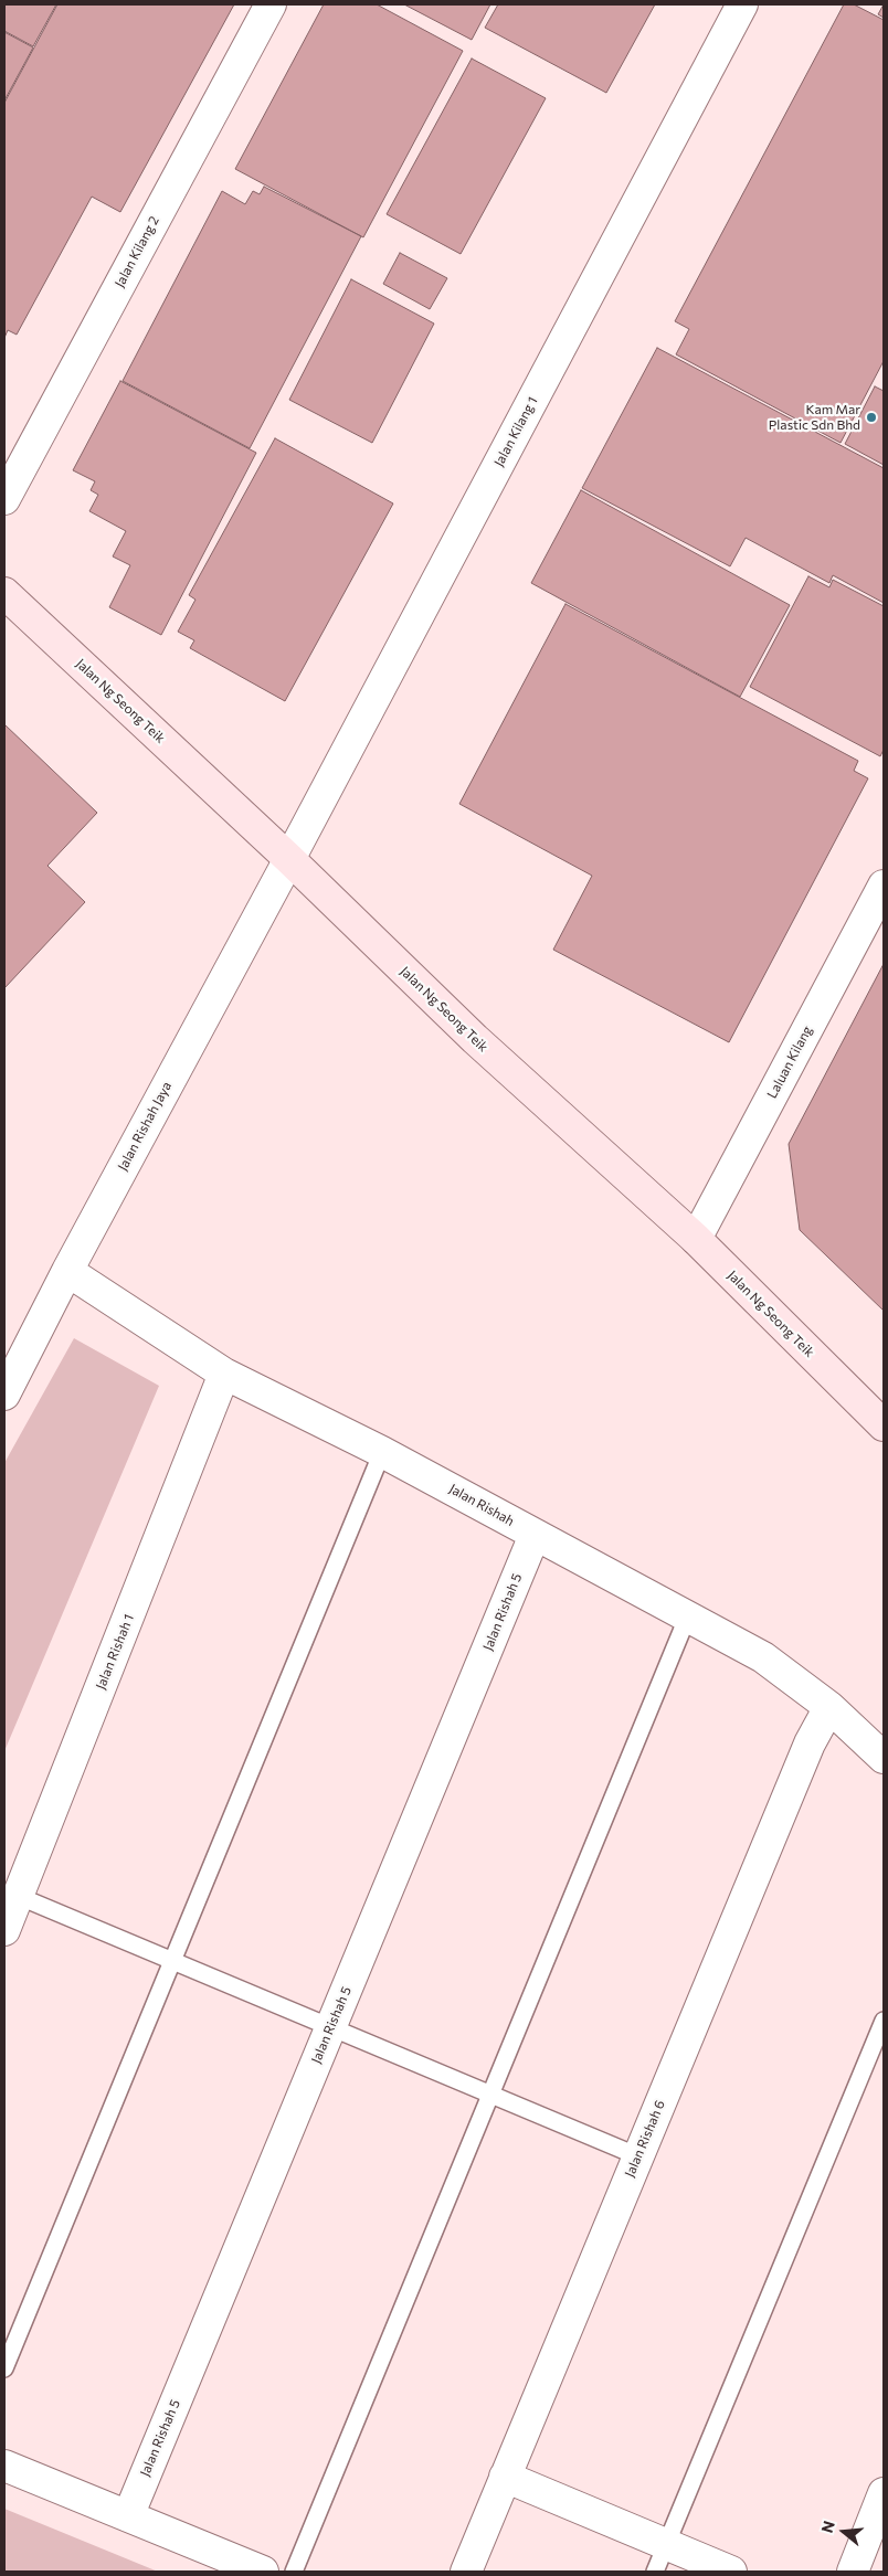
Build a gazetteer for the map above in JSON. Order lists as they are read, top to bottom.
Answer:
{
  "streets": {
    "main road": ["Jalan Ng Seong Teik"],
    "street": [
      "Jalan Kilang 2",
      "Jalan Kilang 1",
      "Laluan Kilang",
      "Jalan Rishah Jaya",
      "Jalan Rishah",
      "Jalan Rishah 5",
      "Jalan Rishah 1",
      "Jalan Rishah 6"
    ]
  },
  "crossings": [
    ["Jalan Kilang 1", "Jalan Ng Seong Teik"],
    ["Jalan Kilang 1", "Jalan Rishah Jaya"],
    ["Jalan Ng Seong Teik", "Laluan Kilang"],
    ["Jalan Ng Seong Teik", "Jalan Rishah Jaya"],
    ["Jalan Rishah Jaya", "Jalan Rishah"],
    ["Jalan Rishah", "Jalan Rishah 5"],
    ["Jalan Rishah", "Jalan Rishah 1"],
    ["Jalan Rishah", "Jalan Rishah 6"]
  ],
  "places": ["Kam Mar Plastic Sdn Bhd"],
  "north": "left"
}
